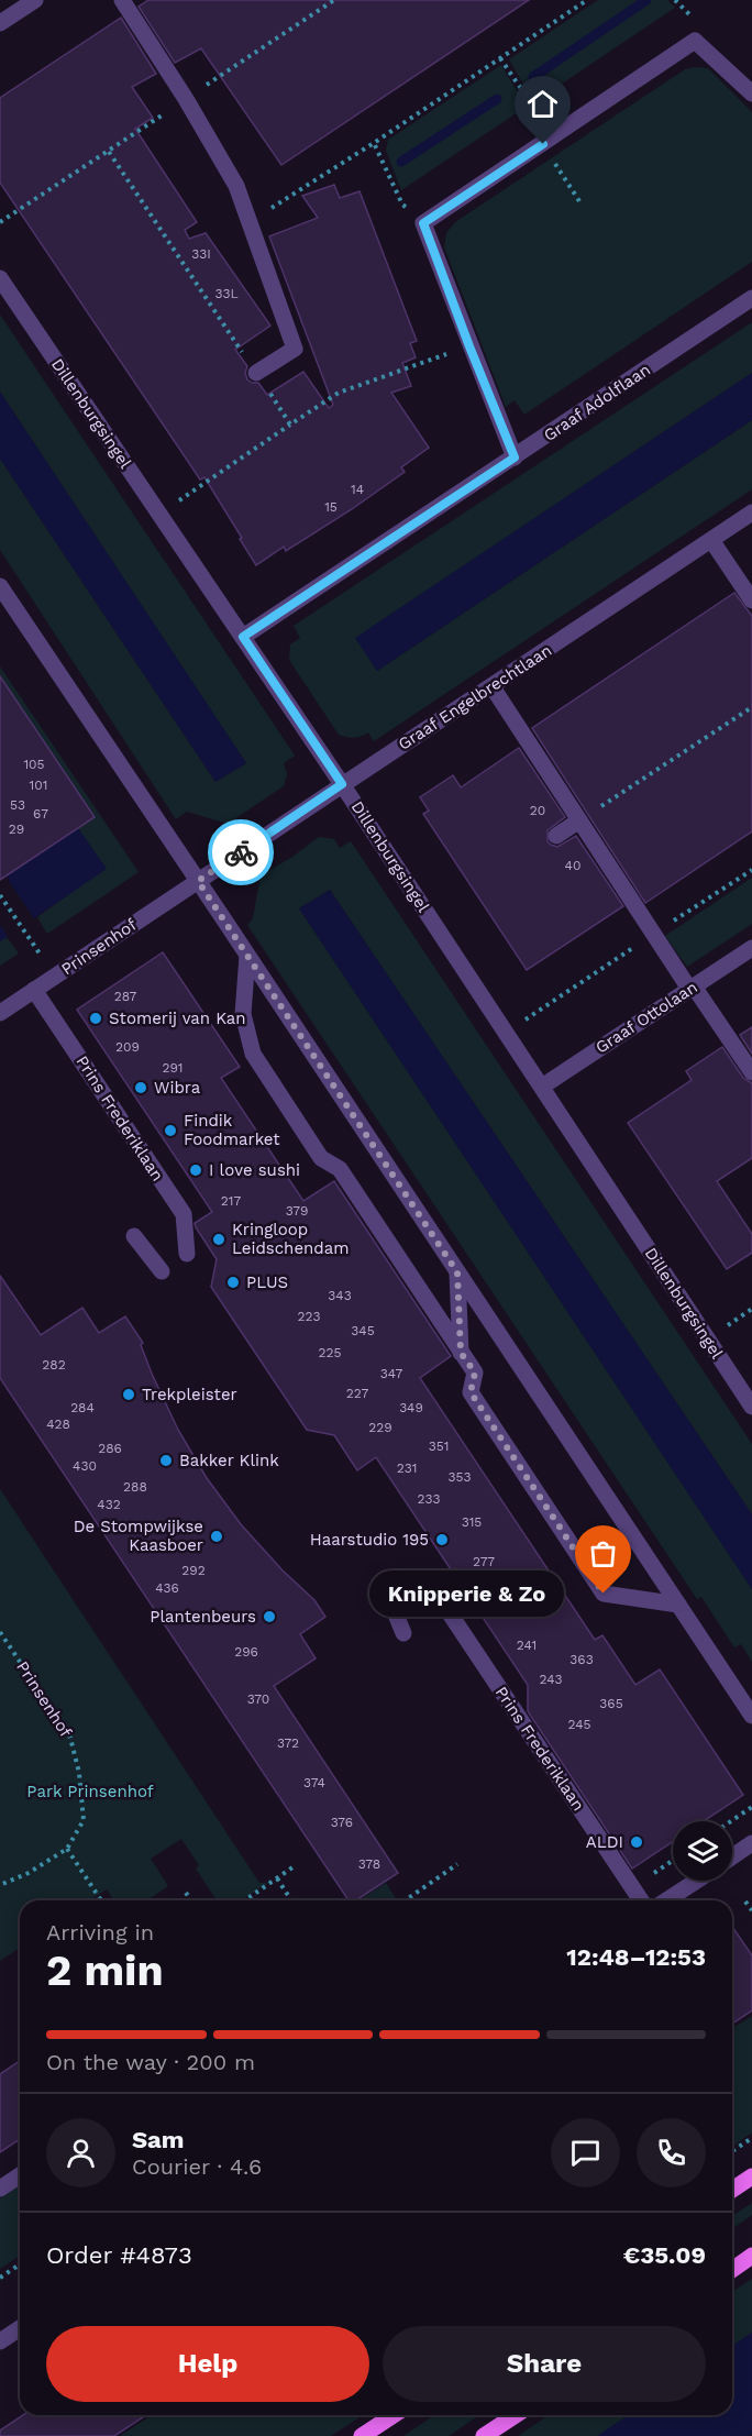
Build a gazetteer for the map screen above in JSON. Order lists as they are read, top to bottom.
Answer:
{
  "streets": {
    "street": [
      "Graaf Adolflaan",
      "Dillenburgsingel",
      "Graaf Engelbrechtlaan",
      "Prinsenhof",
      "Graaf Ottolaan",
      "Prins Frederiklaan"
    ]
  },
  "crossings": [
    ["Graaf Adolflaan", "Dillenburgsingel"],
    ["Dillenburgsingel", "Graaf Engelbrechtlaan"],
    ["Dillenburgsingel", "Graaf Ottolaan"],
    ["Graaf Engelbrechtlaan", "Prinsenhof"],
    ["Prinsenhof", "Prins Frederiklaan"]
  ],
  "parks": ["Park Prinsenhof"],
  "places": [
    "Stomerij van Kan",
    "Wibra",
    "Findik Foodmarket",
    "I love sushi",
    "Kringloop Leidschendam",
    "PLUS",
    "Trekpleister",
    "Bakker Klink",
    "De Stompwijkse Kaasboer",
    "Haarstudio 195",
    "Knipperie & Zo",
    "Plantenbeurs",
    "ALDI"
  ],
  "house_numbers": [
    "33I",
    "33L",
    "14",
    "15",
    "105",
    "101",
    "53",
    "20",
    "67",
    "29",
    "40",
    "287",
    "209",
    "291",
    "217",
    "379",
    "343",
    "223",
    "345",
    "225",
    "282",
    "347",
    "227",
    "284",
    "349",
    "428",
    "229",
    "351",
    "286",
    "430",
    "231",
    "353",
    "288",
    "233",
    "432",
    "315",
    "277",
    "292",
    "436",
    "241",
    "296",
    "363",
    "243",
    "370",
    "365",
    "245",
    "372",
    "374",
    "376",
    "378"
  ],
  "page": {
    "bubble": "Knipperie & Zo",
    "heading": ["2 min", "Arriving in", "12:48–12:53"],
    "panel": [
      "Sam",
      "Courier · 4.6",
      "Order #4873",
      "€35.09"
    ],
    "bar": "On the way · 200 m",
    "buttons": ["Help", "Share"]
  }
}
